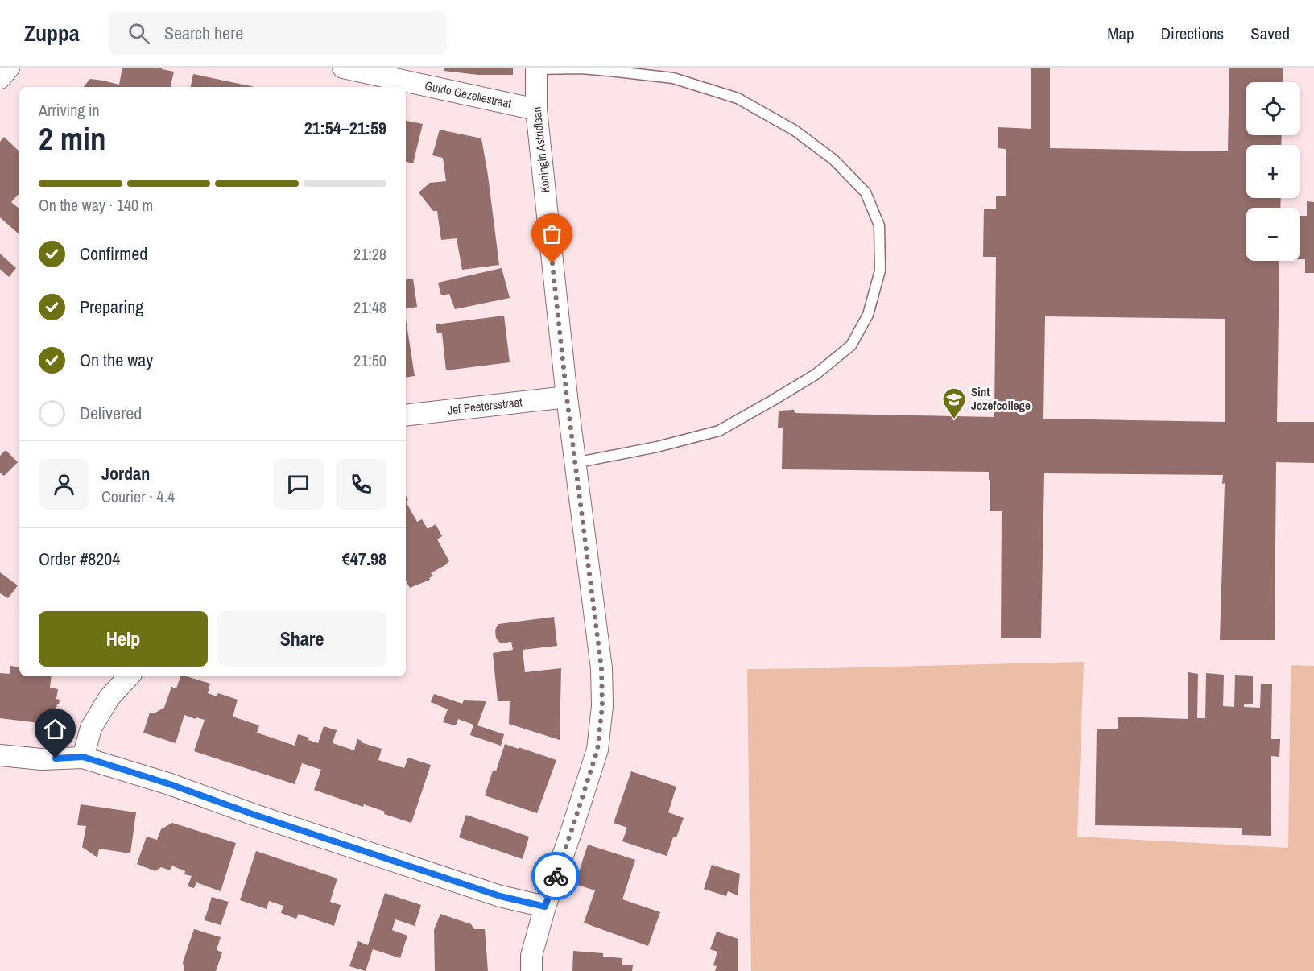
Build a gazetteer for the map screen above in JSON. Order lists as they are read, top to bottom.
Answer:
{
  "streets": {
    "street": ["Guido Gezellestraat", "Koningin Astridlaan", "Jef Peetersstraat"]
  },
  "crossings": [
    ["Guido Gezellestraat", "Koningin Astridlaan"],
    ["Koningin Astridlaan", "Jef Peetersstraat"]
  ],
  "places": {
    "school or university": ["Sint Jozefcollege"]
  },
  "page": {
    "header": "Zuppa",
    "search": "Search here",
    "nav": ["Map", "Directions", "Saved"],
    "map_buttons": ["+", "−"],
    "heading": ["2 min", "Arriving in", "21:54–21:59"],
    "panel": [
      "Jordan",
      "Courier · 4.4",
      "Order #8204",
      "€47.98"
    ],
    "bar": "On the way · 140 m",
    "list": [
      ["Confirmed", "21:28"],
      ["Preparing", "21:48"],
      ["On the way", "21:50"],
      "Delivered"
    ],
    "buttons": ["Help", "Share"]
  }
}
